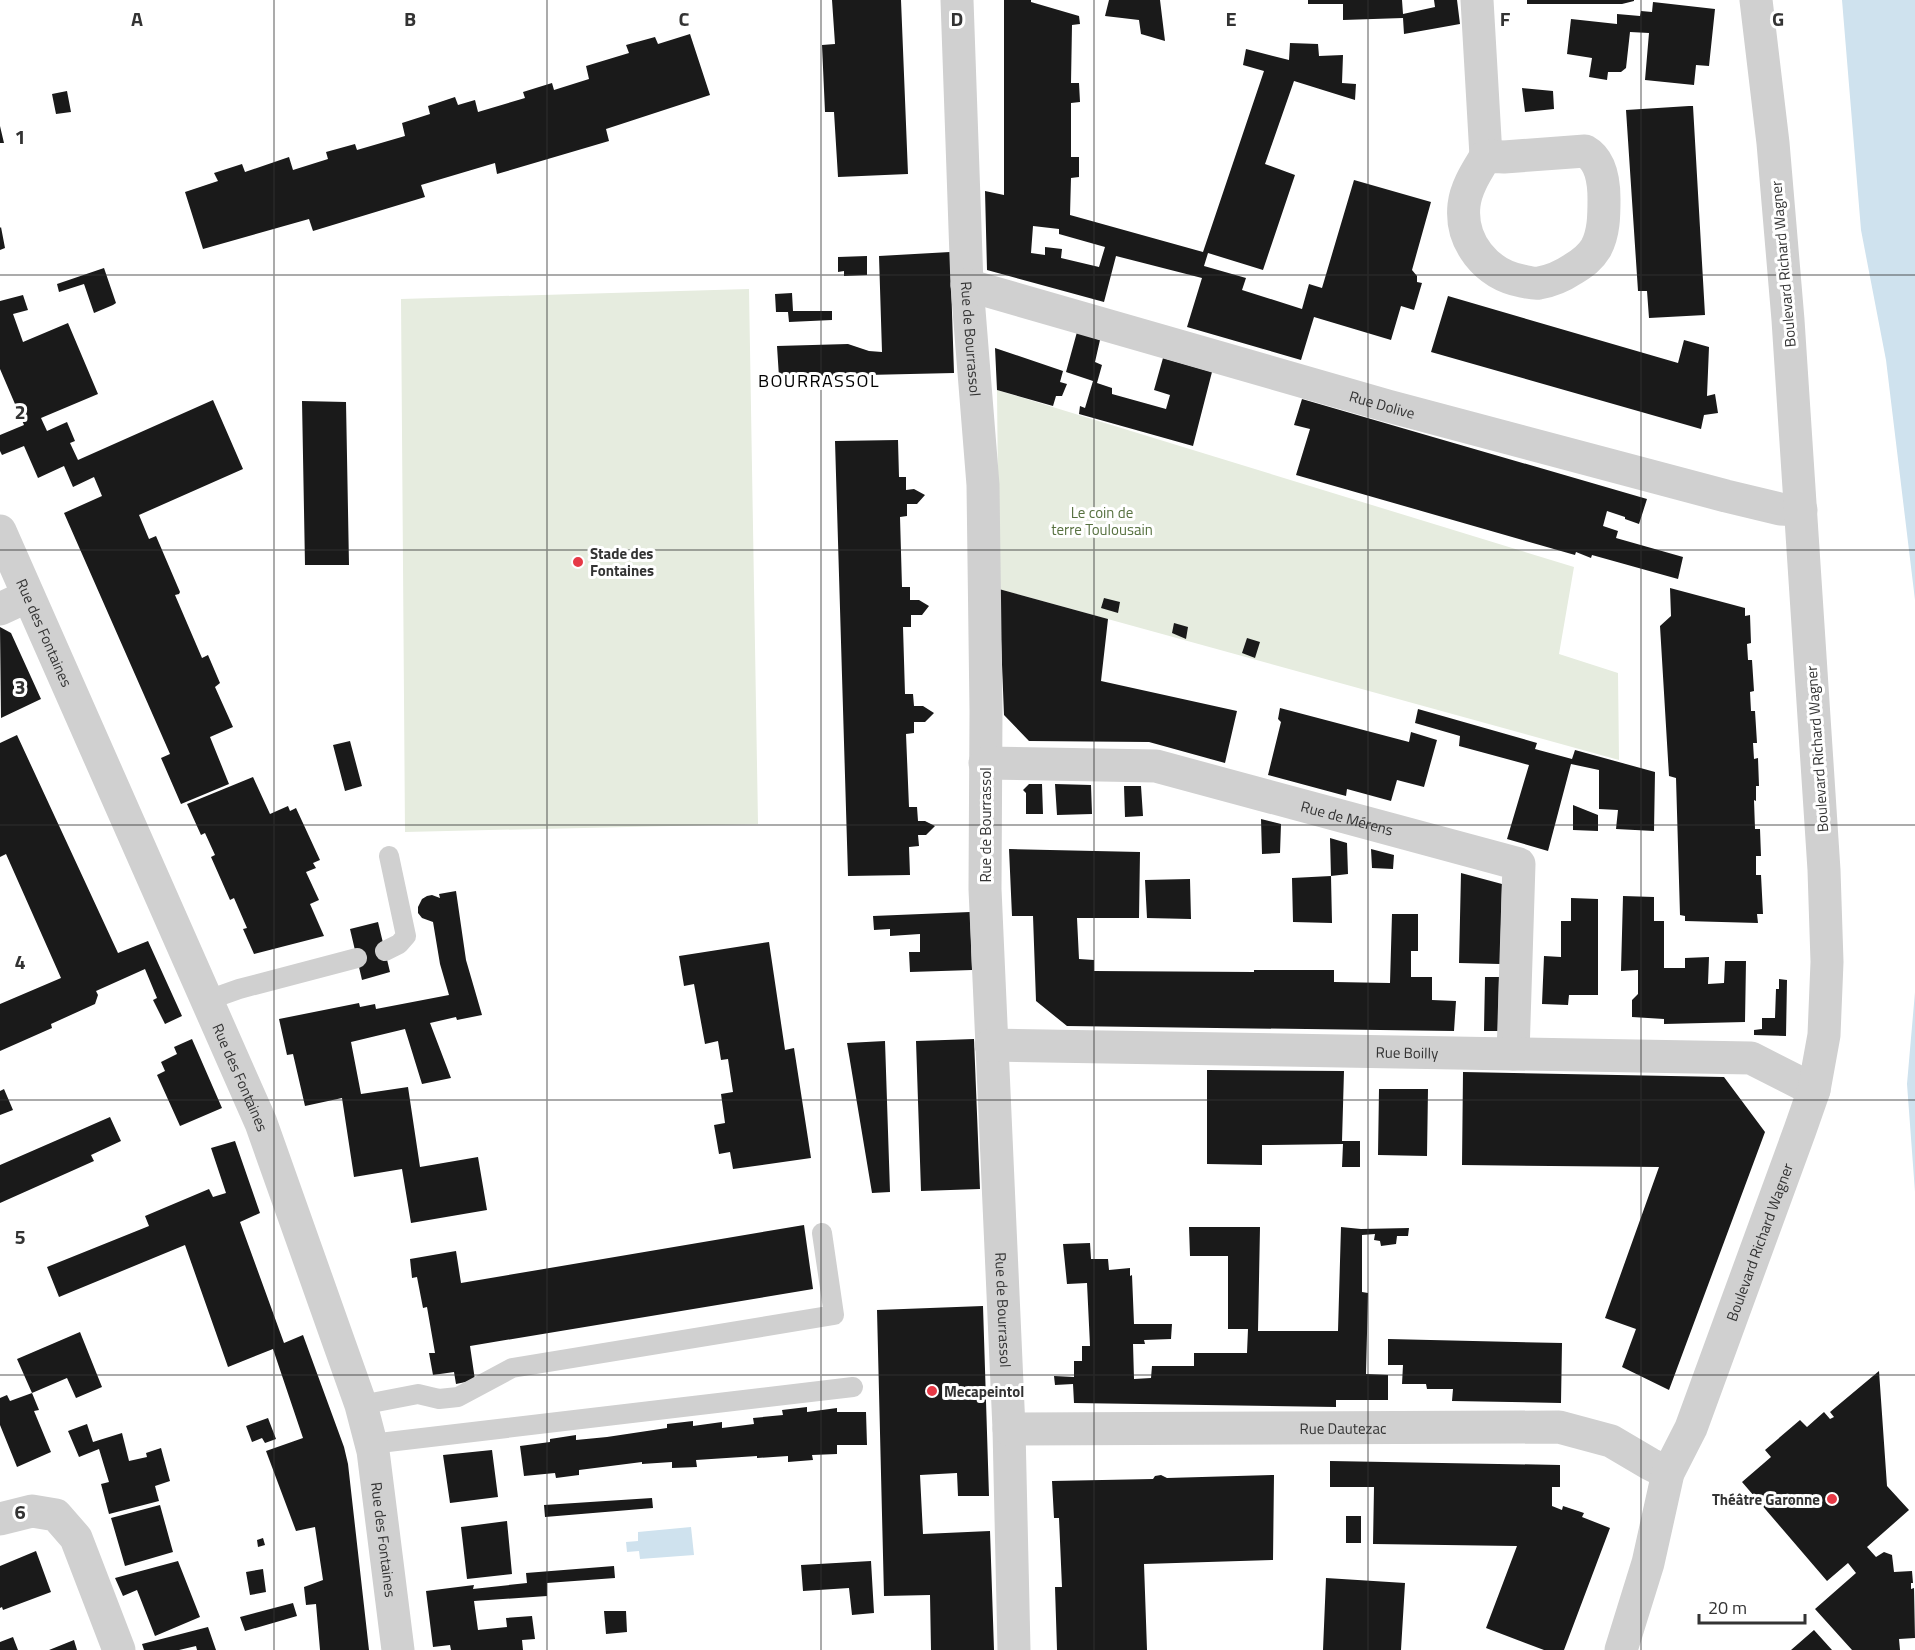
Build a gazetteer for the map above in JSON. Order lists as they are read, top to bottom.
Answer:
{
  "streets": {
    "street": [
      "Boulevard Richard Wagner",
      "Rue de Bourrassol",
      "Rue Dolive",
      "Rue des Fontaines",
      "Rue de Mérens",
      "Rue Boilly",
      "Rue Dautezac"
    ]
  },
  "crossings": [
    ["Boulevard Richard Wagner", "Rue Dolive"],
    ["Boulevard Richard Wagner", "Rue Boilly"],
    ["Boulevard Richard Wagner", "Rue Dautezac"],
    ["Rue de Bourrassol", "Rue Dolive"],
    ["Rue de Bourrassol", "Rue de Mérens"],
    ["Rue de Bourrassol", "Rue Boilly"],
    ["Rue de Bourrassol", "Rue Dautezac"],
    ["Rue de Mérens", "Rue Boilly"]
  ],
  "districts": ["BOURRASSOL"],
  "parks": ["Le coin de terre Toulousain"],
  "places": ["Stade des Fontaines", "Mecapeintol", "Théâtre Garonne"],
  "scale_bar": "20 m",
  "grid": {
    "columns": [
      "A",
      "B",
      "C",
      "D",
      "E",
      "F",
      "G"
    ],
    "rows": [
      "1",
      "2",
      "3",
      "4",
      "5",
      "6"
    ]
  }
}
